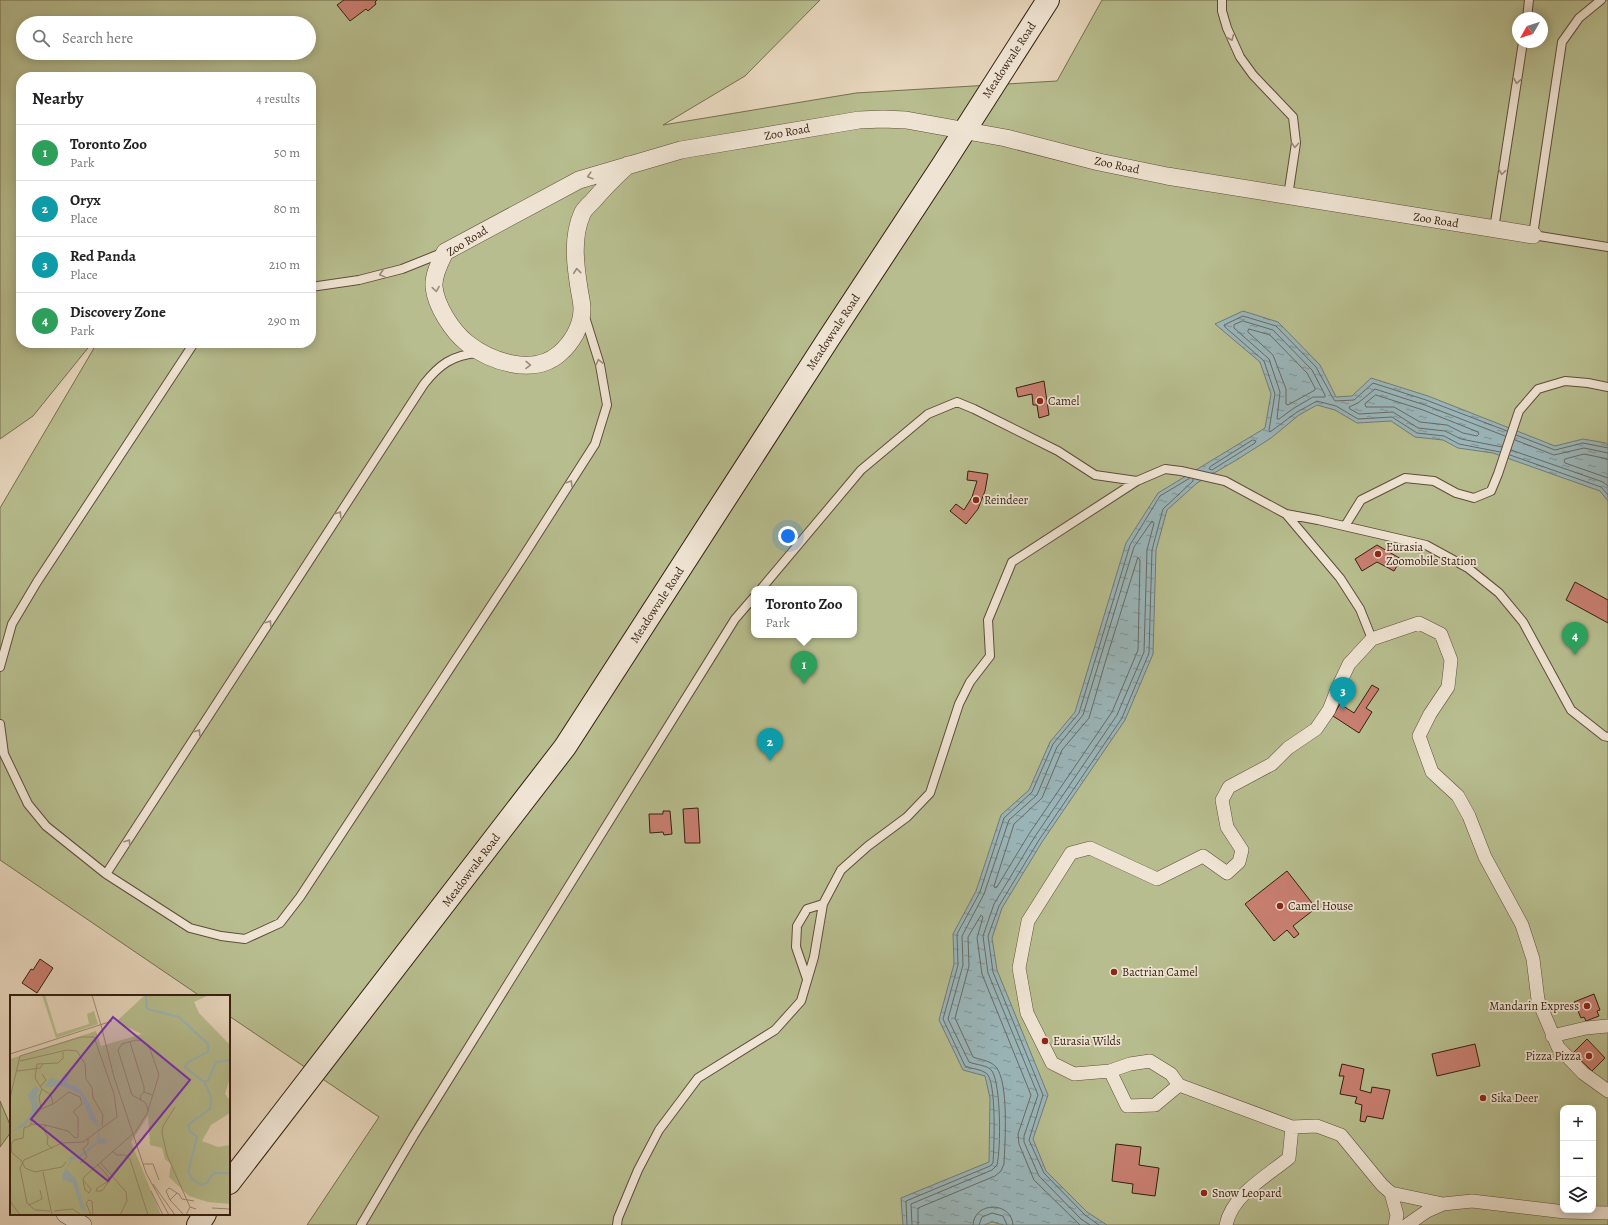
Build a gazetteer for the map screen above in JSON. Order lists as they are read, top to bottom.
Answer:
{
  "streets": {
    "main road": ["Meadowvale Road"],
    "street": ["Zoo Road"]
  },
  "crossings": [
    ["Meadowvale Road", "Zoo Road"]
  ],
  "places": [
    "Camel",
    "Reindeer",
    "Eurasia Zoomobile Station",
    "Camel House",
    "Bactrian Camel",
    "Mandarin Express",
    "Eurasia Wilds",
    "Pizza Pizza",
    "Sika Deer",
    "Snow Leopard"
  ],
  "north": "bottom left",
  "page": {
    "search": "Search here",
    "heading": ["Nearby", "4 results"],
    "list": [
      {
        "mark": "1",
        "name": "Toronto Zoo",
        "note": "Park",
        "value": "50 m"
      },
      {
        "mark": "2",
        "name": "Oryx",
        "note": "Place",
        "value": "80 m"
      },
      {
        "mark": "3",
        "name": "Red Panda",
        "note": "Place",
        "value": "210 m"
      },
      {
        "mark": "4",
        "name": "Discovery Zone",
        "note": "Park",
        "value": "290 m"
      }
    ],
    "popup": ["Toronto Zoo", "Park"],
    "pins": [
      "4",
      "1",
      "3",
      "2"
    ],
    "map_buttons": ["+", "−"]
  }
}
